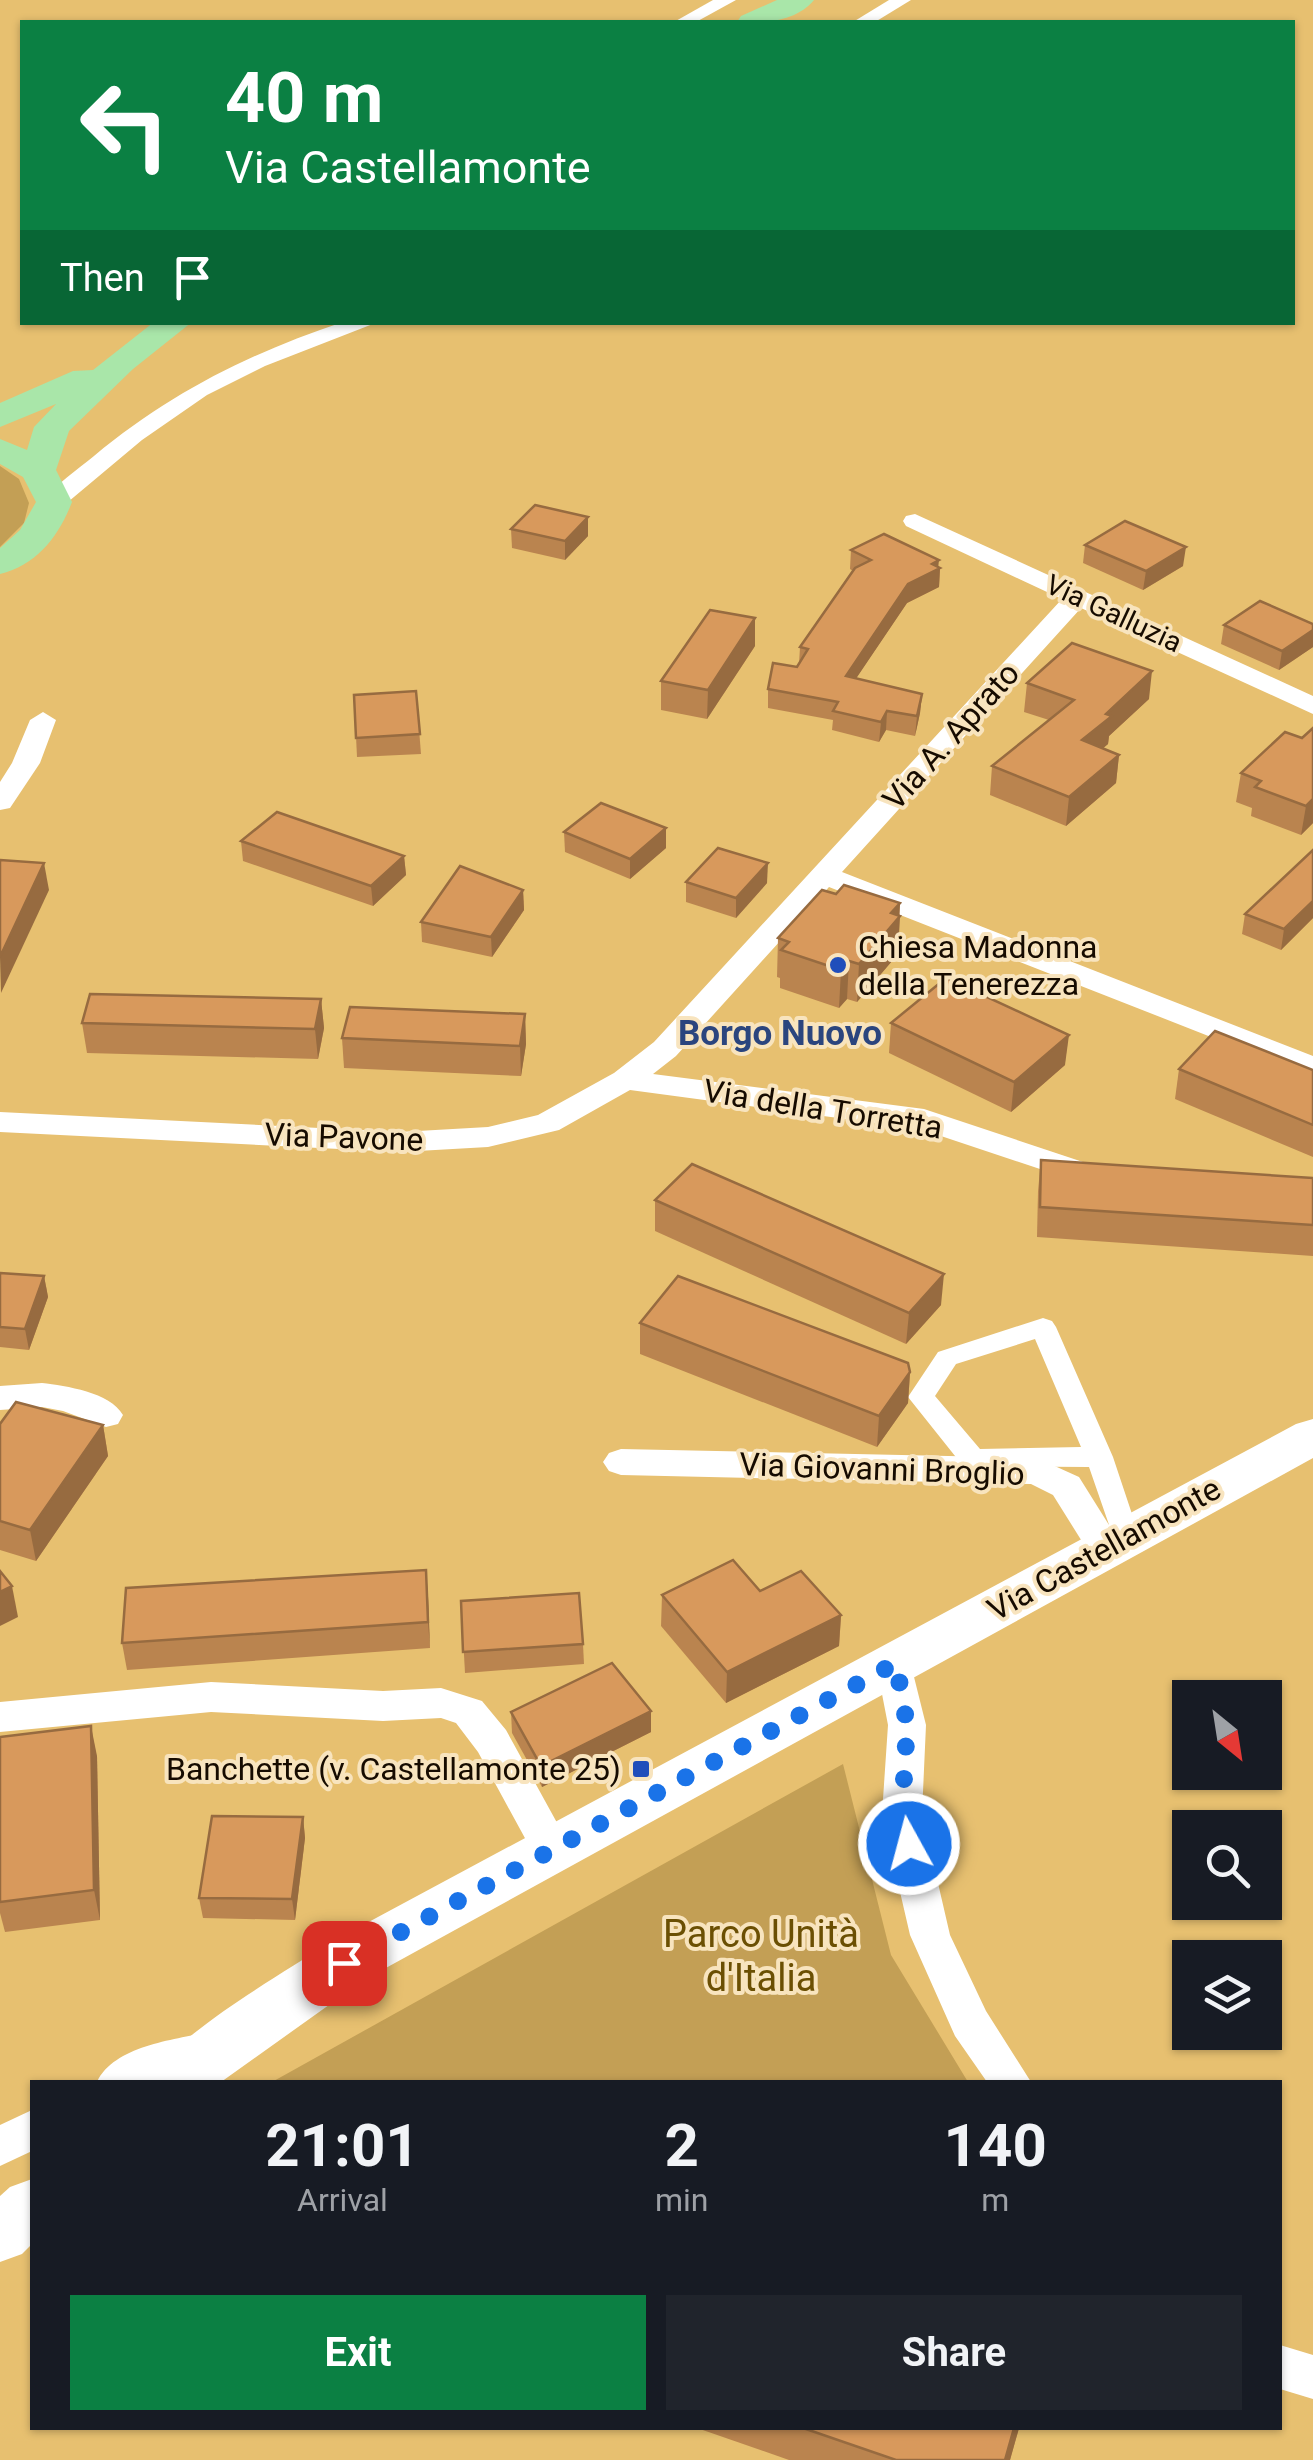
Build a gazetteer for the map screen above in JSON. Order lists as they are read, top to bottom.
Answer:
{
  "streets": {
    "main road": ["Via Castellamonte"],
    "street": [
      "Via Galluzia",
      "Via A. Aprato",
      "Via della Torretta",
      "Via Pavone",
      "Via Giovanni Broglio"
    ]
  },
  "crossings": [
    ["Via Galluzia", "Via A. Aprato"],
    ["Via A. Aprato", "Via Pavone"],
    ["Via della Torretta", "Via Pavone"],
    ["Via Giovanni Broglio", "Via Castellamonte"]
  ],
  "districts": ["Borgo Nuovo"],
  "parks": ["Parco Unità d'Italia"],
  "places": {
    "other": ["Chiesa Madonna della Tenerezza"],
    "transit": ["Banchette (v. Castellamonte 25)"]
  },
  "north": "bottom right",
  "page": {
    "turn": ["40 m", "Via Castellamonte"],
    "then": "Then",
    "eta": [
      "21:01",
      "Arrival",
      "2",
      "min",
      "140",
      "m"
    ],
    "buttons": ["Exit", "Share"]
  }
}
